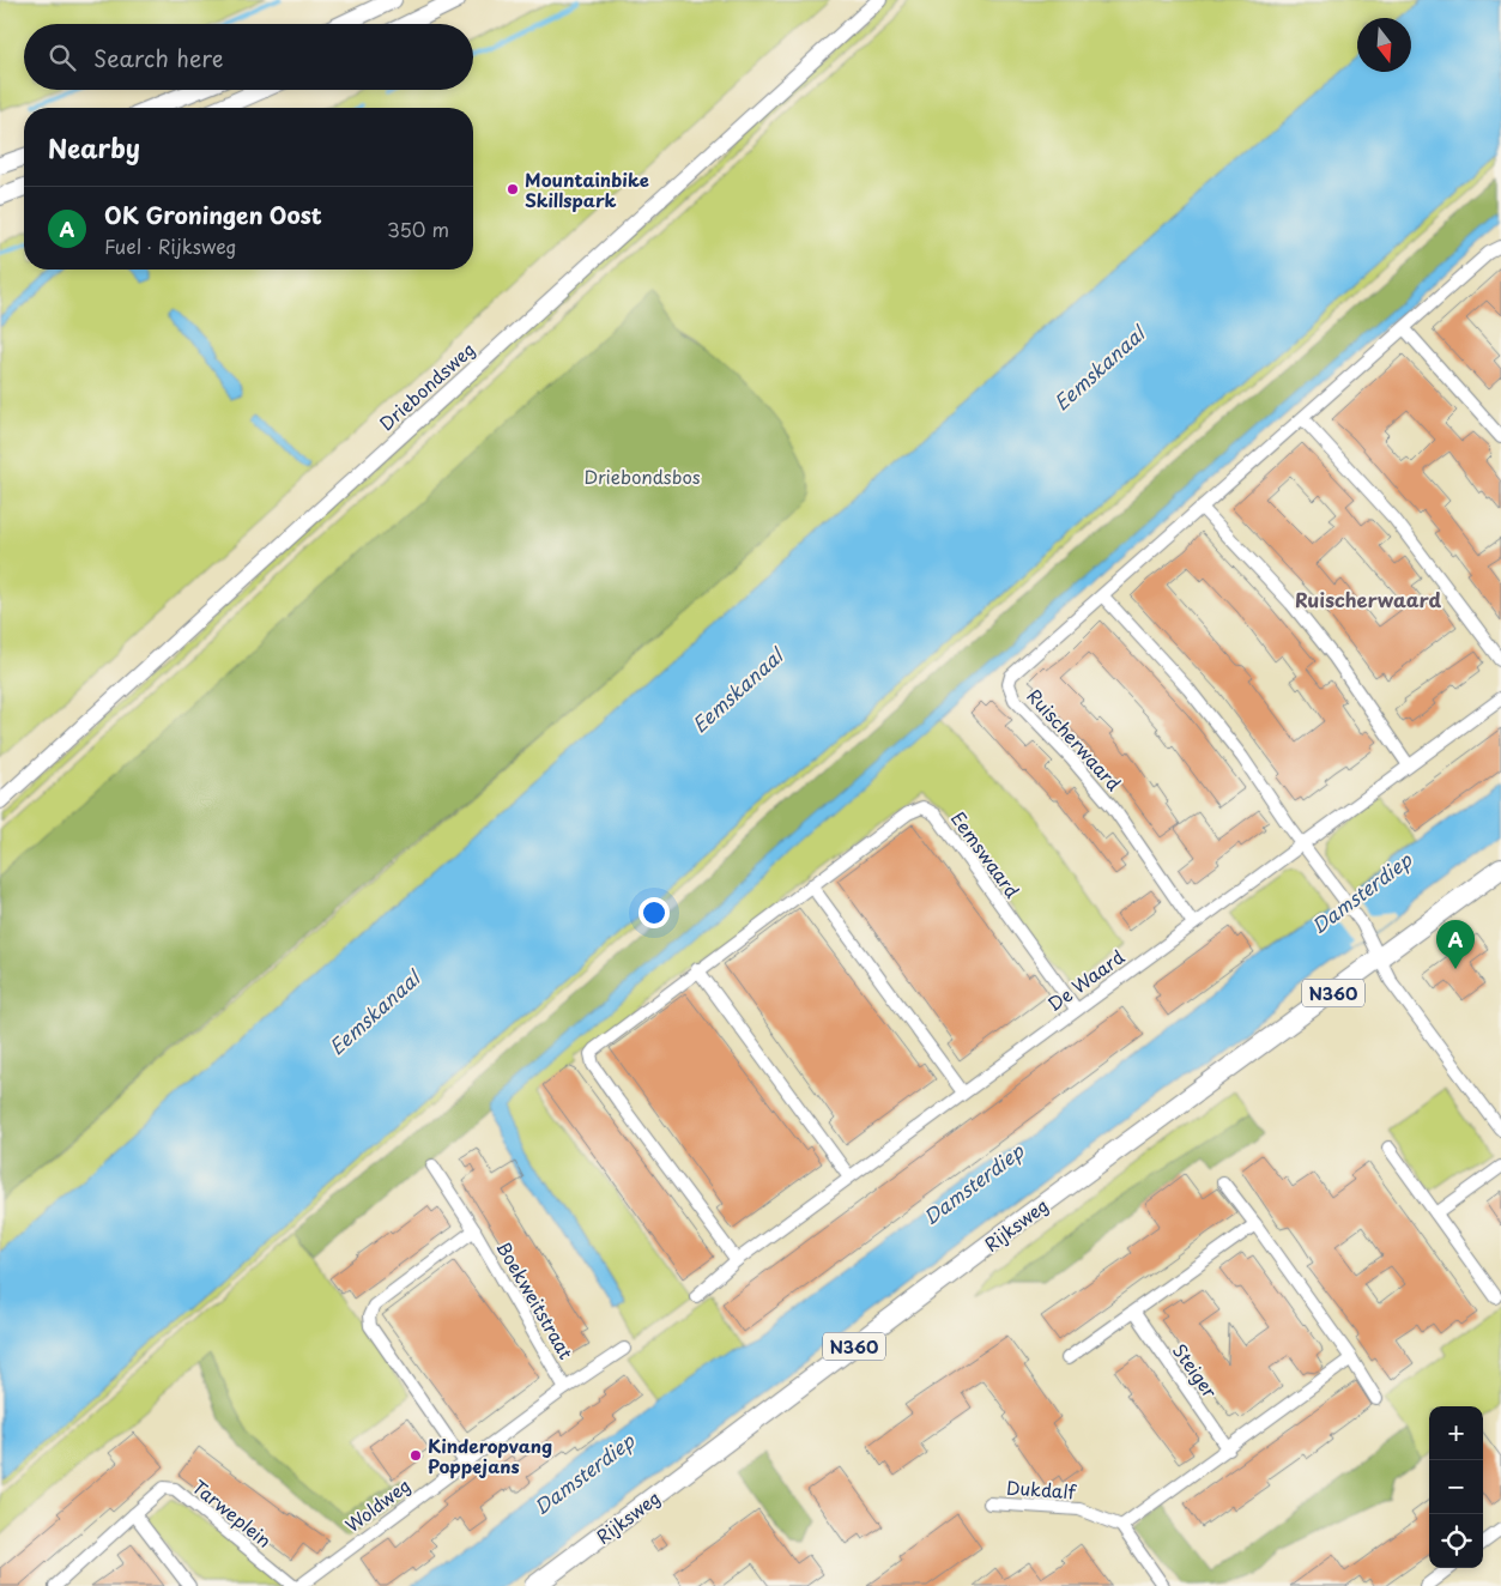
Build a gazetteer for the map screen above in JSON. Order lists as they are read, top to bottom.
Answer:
{
  "streets": {
    "main road": ["N360", "Rijksweg"],
    "street": [
      "Driebondsweg",
      "Ruischerwaard",
      "Eemswaard",
      "De Waard",
      "Boekweitstraat",
      "Steiger",
      "Dukdalf",
      "Woldweg",
      "Tarweplein"
    ]
  },
  "crossings": [
    ["Ruischerwaard", "De Waard"],
    ["Eemswaard", "De Waard"],
    ["Boekweitstraat", "Woldweg"]
  ],
  "districts": ["Ruischerwaard"],
  "water": ["Eemskanaal", "Damsterdiep"],
  "parks": ["Driebondsbos"],
  "places": ["Mountainbike Skillspark", "Kinderopvang Poppejans"],
  "north": "bottom",
  "page": {
    "search": "Search here",
    "heading": "Nearby",
    "list": [
      {
        "mark": "A",
        "name": "OK Groningen Oost",
        "note": "Fuel · Rijksweg",
        "value": "350 m"
      }
    ],
    "pins": "A",
    "map_buttons": ["+", "−"]
  }
}
